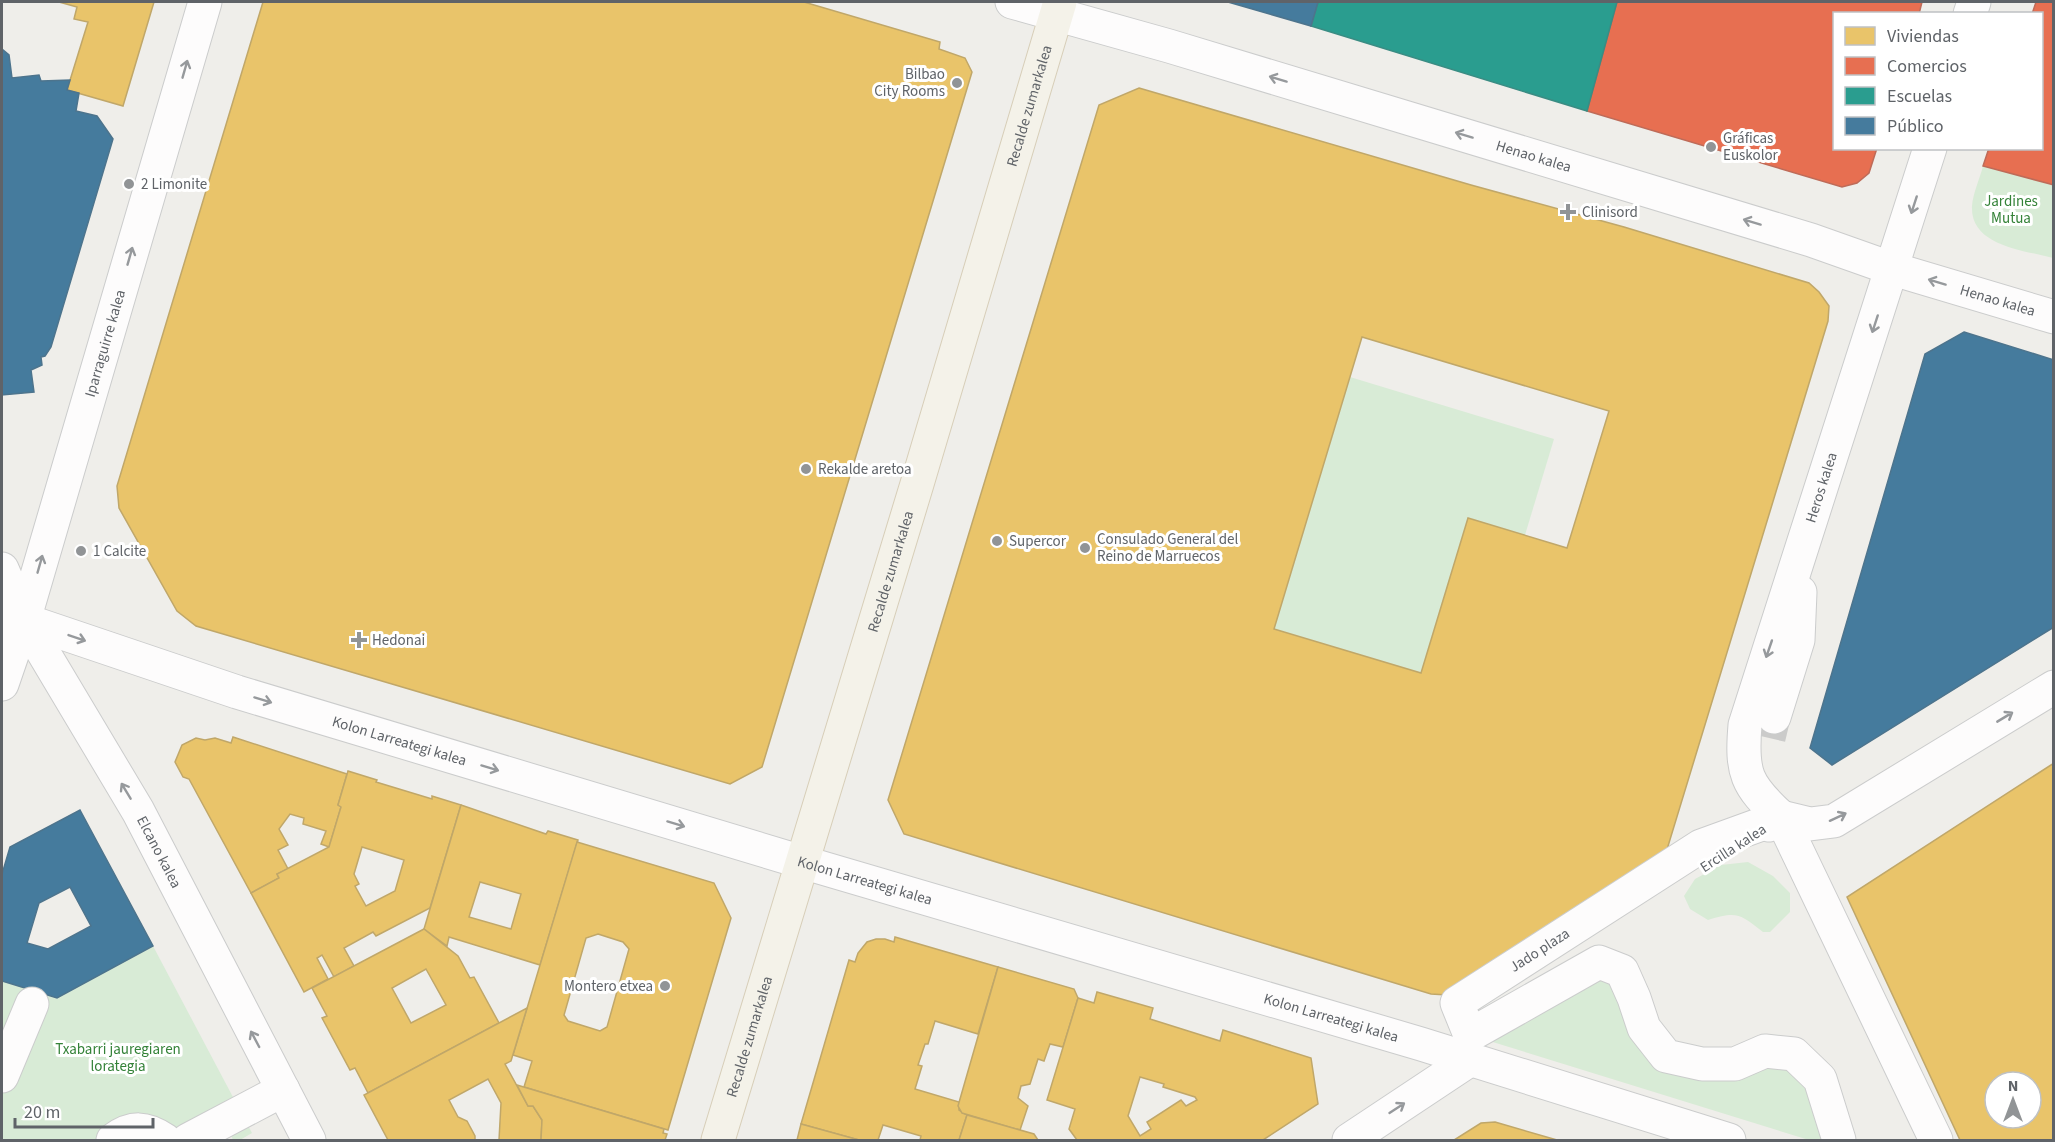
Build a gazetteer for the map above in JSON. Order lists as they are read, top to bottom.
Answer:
{
  "streets": {
    "main road": ["Recalde zumarkalea"],
    "street": [
      "Henao kalea",
      "Iparraguirre kalea",
      "Heros kalea",
      "Kolon Larreategi kalea",
      "Ercilla kalea",
      "Elcano kalea"
    ]
  },
  "crossings": [
    ["Recalde zumarkalea", "Henao kalea"],
    ["Recalde zumarkalea", "Kolon Larreategi kalea"],
    ["Henao kalea", "Heros kalea"],
    ["Iparraguirre kalea", "Kolon Larreategi kalea"],
    ["Iparraguirre kalea", "Elcano kalea"],
    ["Heros kalea", "Ercilla kalea"],
    ["Kolon Larreategi kalea", "Ercilla kalea"],
    ["Kolon Larreategi kalea", "Elcano kalea"]
  ],
  "one_way": [
    "Henao kalea",
    "Iparraguirre kalea",
    "Heros kalea",
    "Kolon Larreategi kalea",
    "Ercilla kalea",
    "Elcano kalea"
  ],
  "parks": ["Jardines Mutua", "Txabarri jauregiaren lorategia"],
  "places": {
    "other": [
      "Bilbao City Rooms",
      "Gráficas Euskolor",
      "2 Limonite",
      "Rekalde aretoa",
      "Supercor",
      "Consulado General del Reino de Marruecos",
      "1 Calcite",
      "Montero etxea"
    ],
    "health": ["Clinisord", "Hedonai"]
  },
  "legend": [
    "Viviendas",
    "Comercios",
    "Escuelas",
    "Público"
  ],
  "scale_bar": "20 m",
  "north": "top"
}
